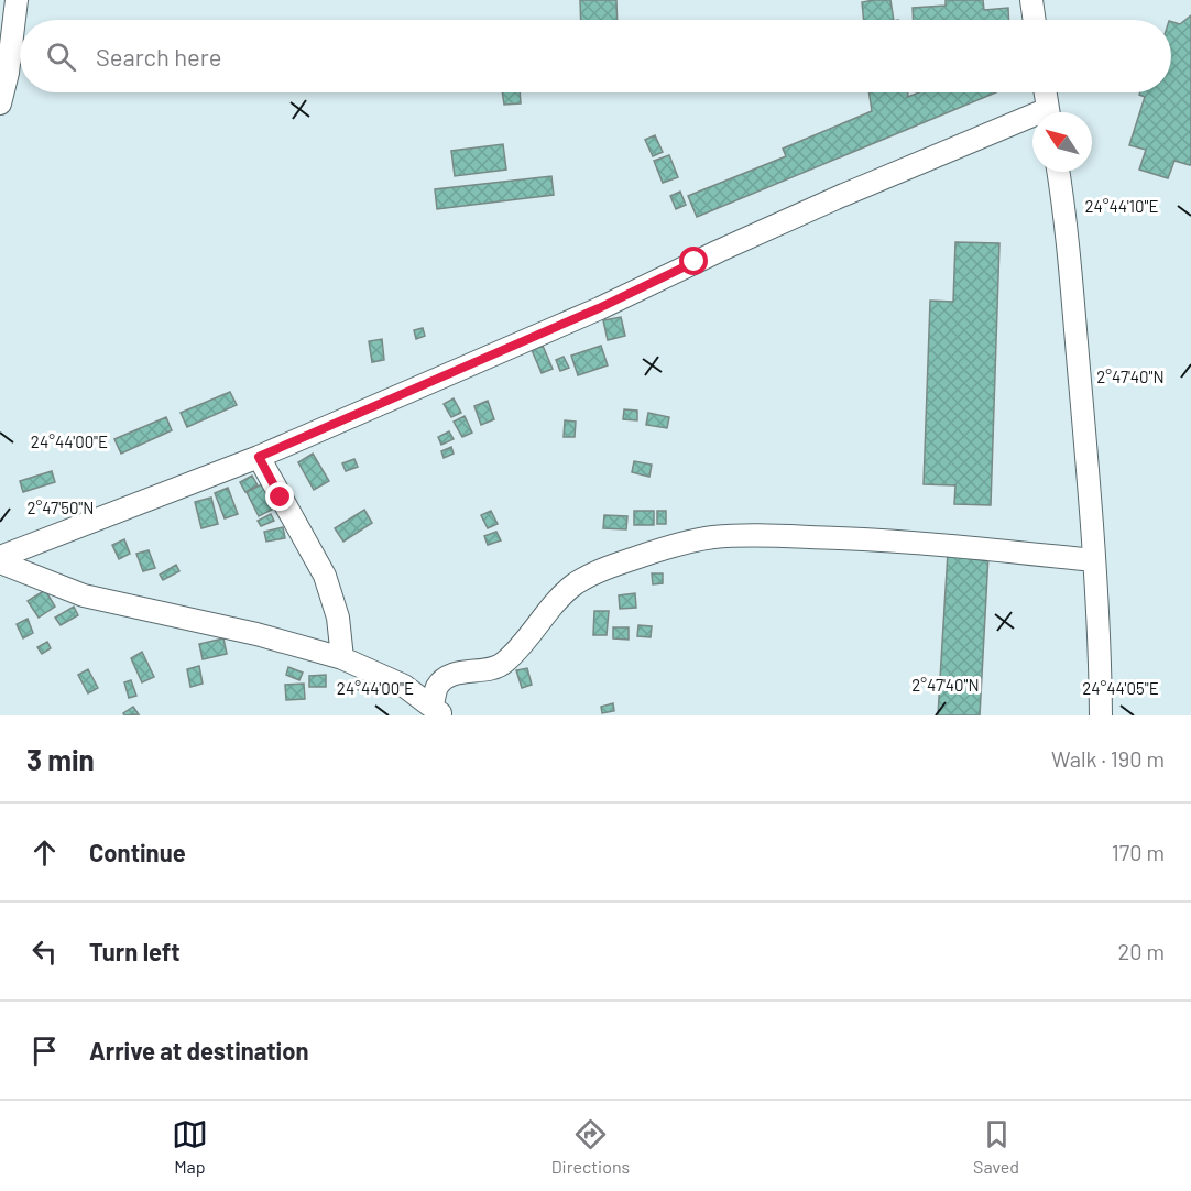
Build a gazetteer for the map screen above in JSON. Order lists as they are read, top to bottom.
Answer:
{
  "north": "top left",
  "page": {
    "search": "Search here",
    "heading": ["3 min", "Walk · 190 m"],
    "list": [
      ["Continue", "170 m"],
      ["Turn left", "20 m"],
      "Arrive at destination"
    ],
    "nav": ["Map", "Directions", "Saved"]
  },
  "coordinates": [
    "24°44'10\"E",
    "2°47'40\"N",
    "24°44'00\"E",
    "2°47'50\"N",
    "24°44'05\"E"
  ]
}
